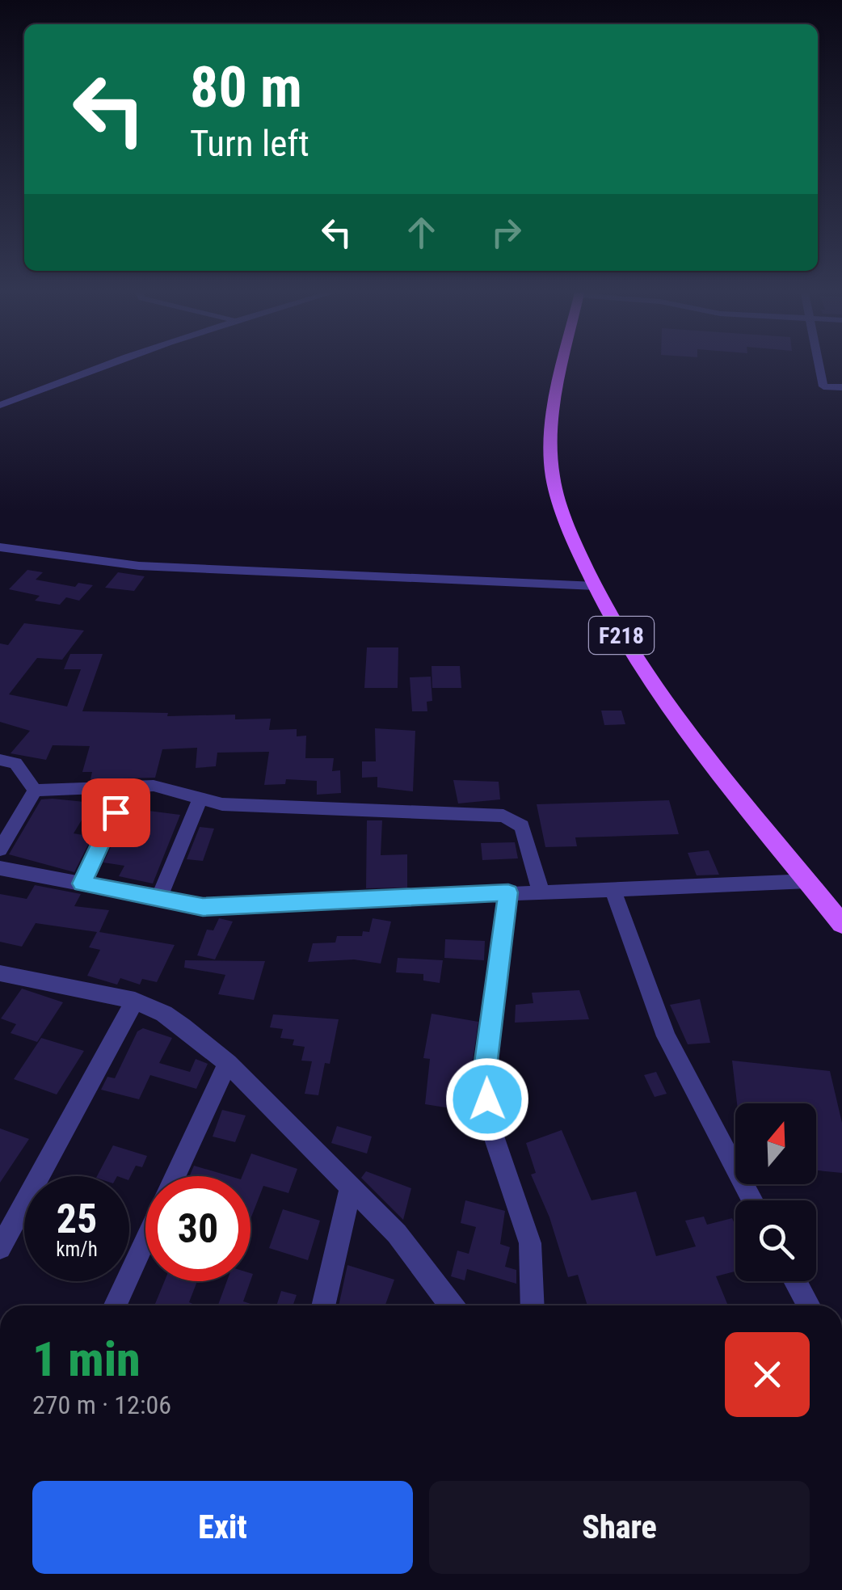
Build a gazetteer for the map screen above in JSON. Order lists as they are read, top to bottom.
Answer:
{
  "streets": {
    "main road": ["F218"]
  },
  "north": "top",
  "page": {
    "turn": ["80 m", "Turn left"],
    "speed": "25 km/h",
    "limit": "30",
    "heading": ["1 min", "270 m · 12:06"],
    "buttons": ["Exit", "Share"]
  }
}
